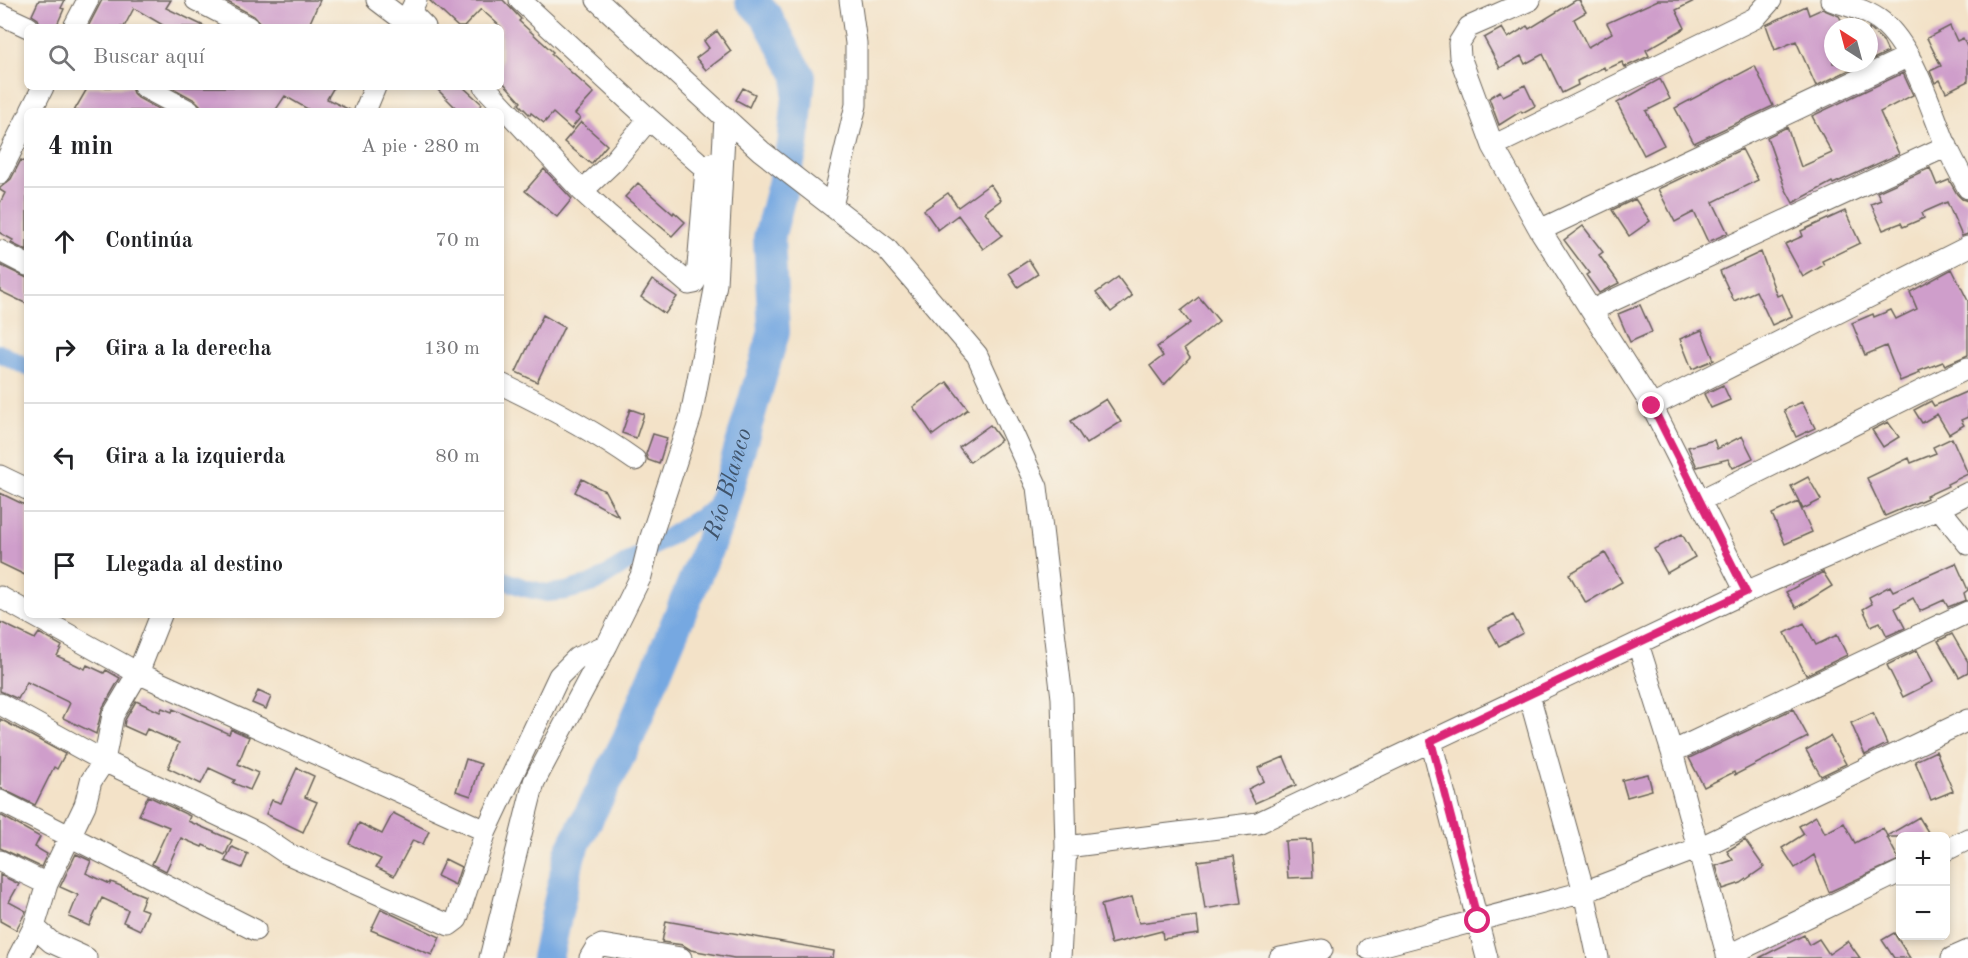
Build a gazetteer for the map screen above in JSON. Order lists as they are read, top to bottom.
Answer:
{
  "water": ["Río Blanco"],
  "north": "top left",
  "page": {
    "search": "Buscar aquí",
    "heading": ["4 min", "A pie · 280 m"],
    "list": [
      ["Continúa", "70 m"],
      ["Gira a la derecha", "130 m"],
      ["Gira a la izquierda", "80 m"],
      "Llegada al destino"
    ],
    "map_buttons": ["+", "−"]
  }
}
